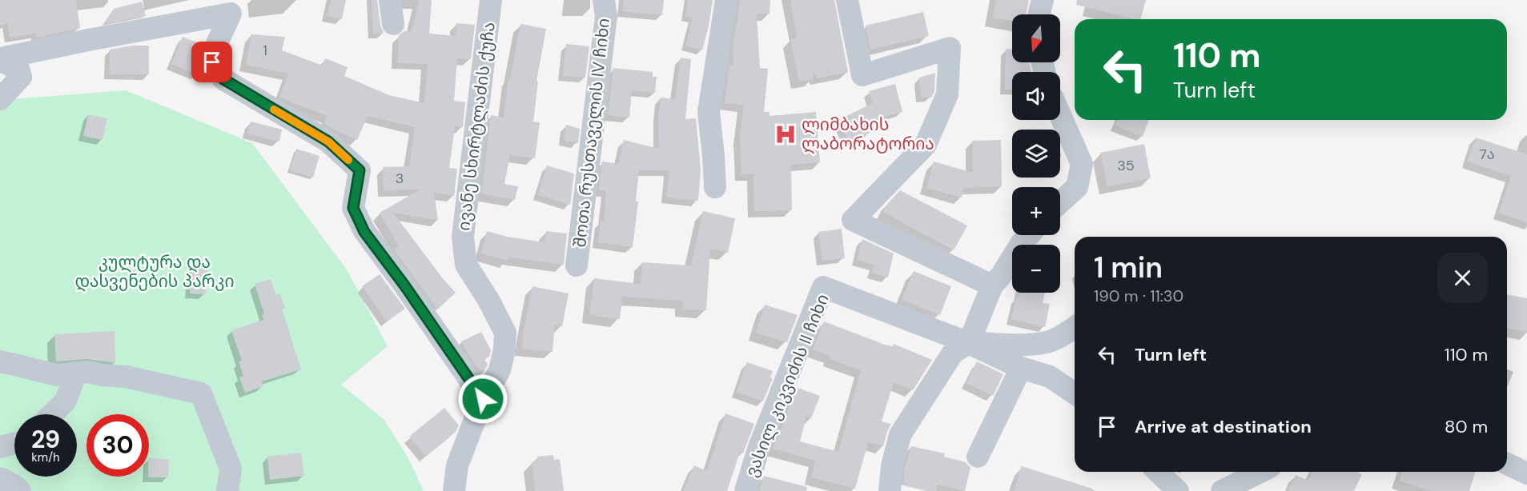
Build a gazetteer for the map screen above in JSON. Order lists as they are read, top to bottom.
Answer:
{
  "streets": {
    "street": ["ივანე სხირტლაძის ქუჩა", "შოთა რუსთაველის IV ჩიხი", "ვასილ კიკვიძის II ჩიხი"]
  },
  "parks": ["კულტურა და დასვენების პარკი"],
  "places": {
    "hospital": ["ლიმბახის ლაბორატორია"]
  },
  "house_numbers": [
    "1",
    "7ა",
    "35",
    "3"
  ],
  "north": "bottom",
  "page": {
    "map_buttons": ["+", "−"],
    "turn": ["110 m", "Turn left"],
    "heading": ["1 min", "190 m · 11:30"],
    "list": [
      {
        "name": "Turn left",
        "value": "110 m"
      },
      {
        "name": "Arrive at destination",
        "value": "80 m"
      }
    ],
    "speed": "29 km/h",
    "limit": "30"
  }
}
